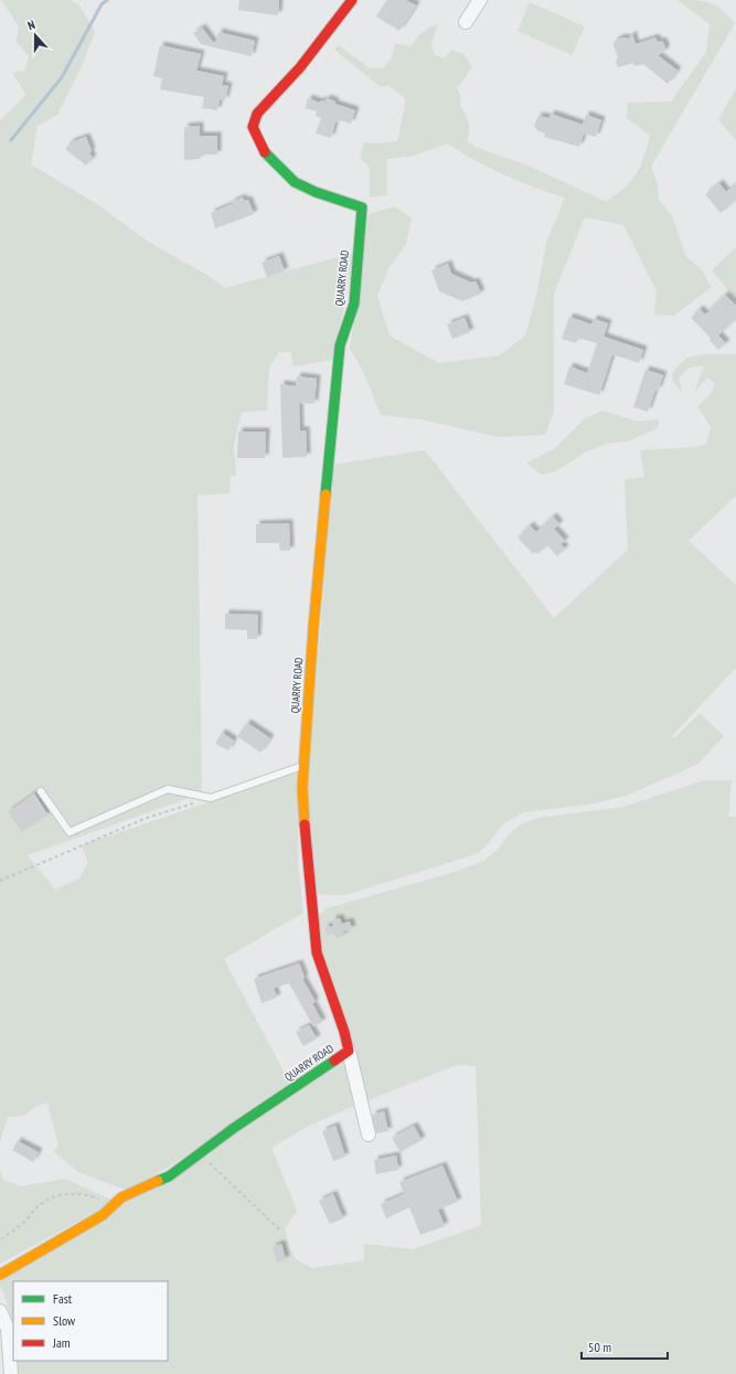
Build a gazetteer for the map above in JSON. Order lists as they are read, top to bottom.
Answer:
{
  "streets": {
    "street": ["QUARRY ROAD"]
  },
  "legend": ["Fast", "Slow", "Jam"],
  "scale_bar": "50 m",
  "north": "top"
}
